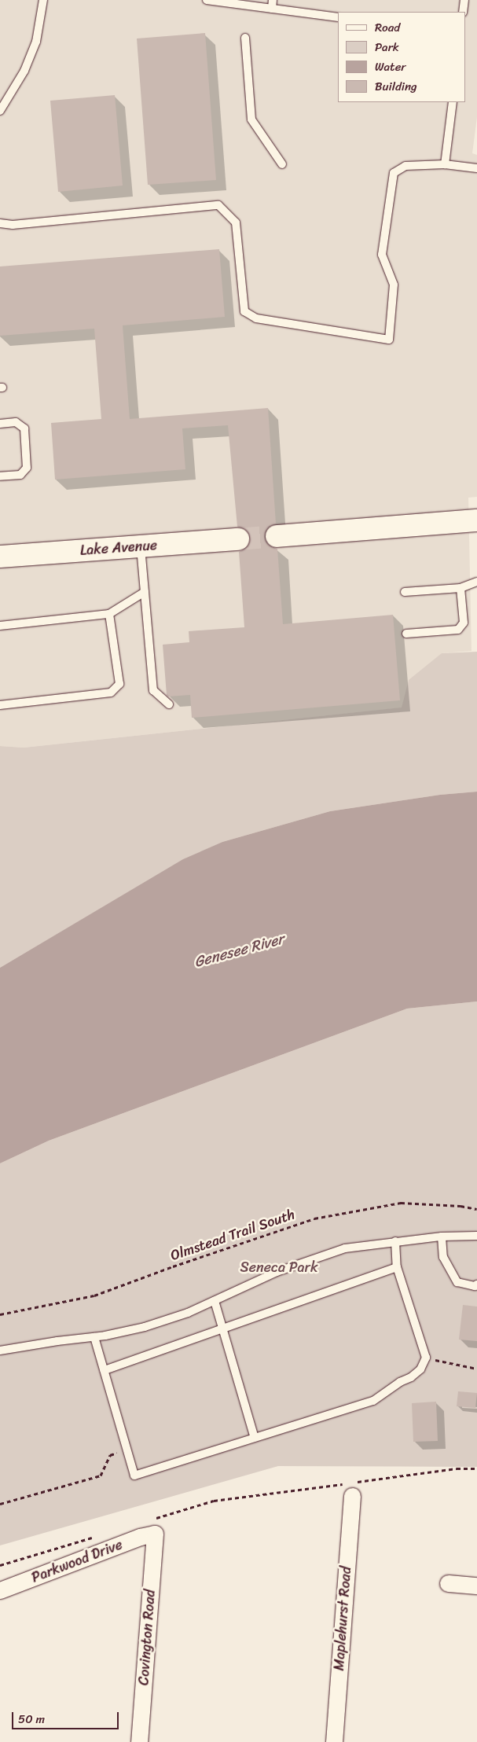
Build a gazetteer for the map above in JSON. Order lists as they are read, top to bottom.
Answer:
{
  "streets": {
    "main road": ["Lake Avenue"],
    "street": ["Parkwood Drive", "Maplehurst Road", "Covington Road"],
    "path": ["Olmstead Trail South"]
  },
  "crossings": [
    ["Parkwood Drive", "Covington Road"]
  ],
  "water": ["Genesee River"],
  "parks": ["Seneca Park"],
  "legend": [
    "Road",
    "Park",
    "Water",
    "Building"
  ],
  "scale_bar": "50 m"
}
